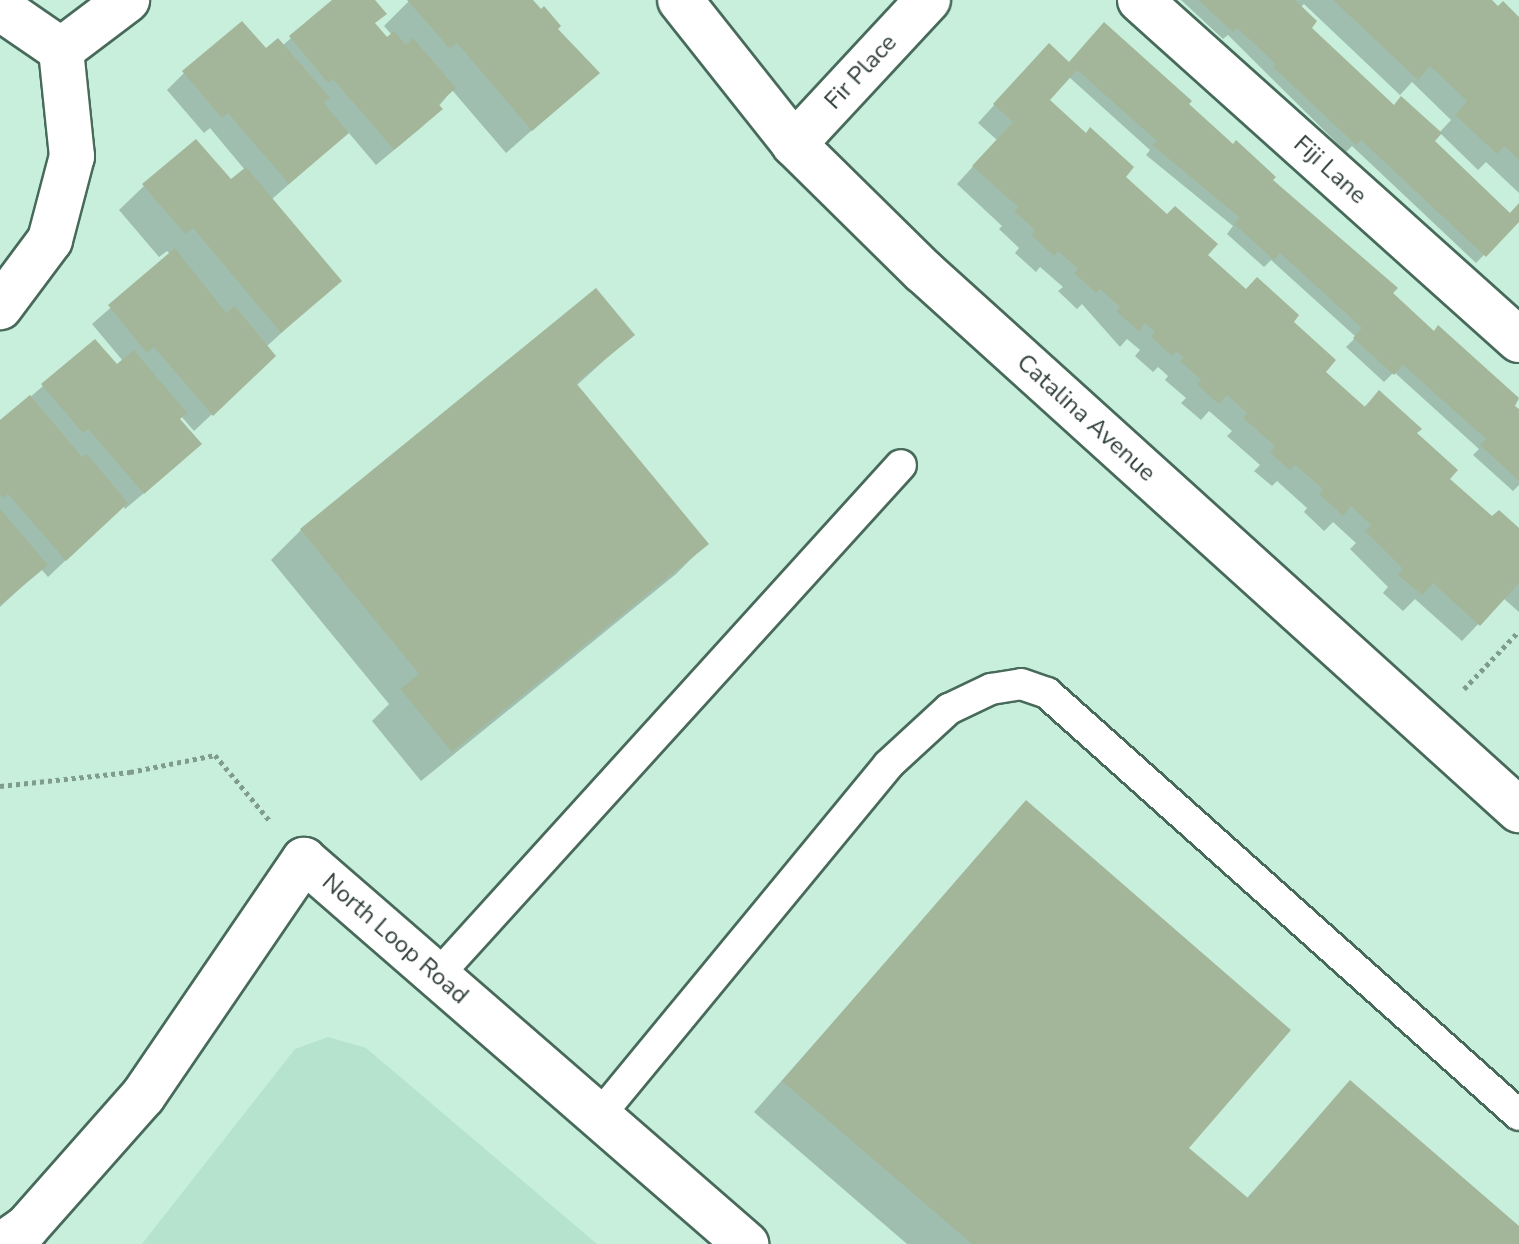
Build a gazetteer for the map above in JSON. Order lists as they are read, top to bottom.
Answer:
{
  "streets": {
    "street": [
      "Fir Place",
      "Fiji Lane",
      "Catalina Avenue",
      "North Loop Road"
    ]
  },
  "crossings": [
    ["Fir Place", "Catalina Avenue"]
  ]
}
